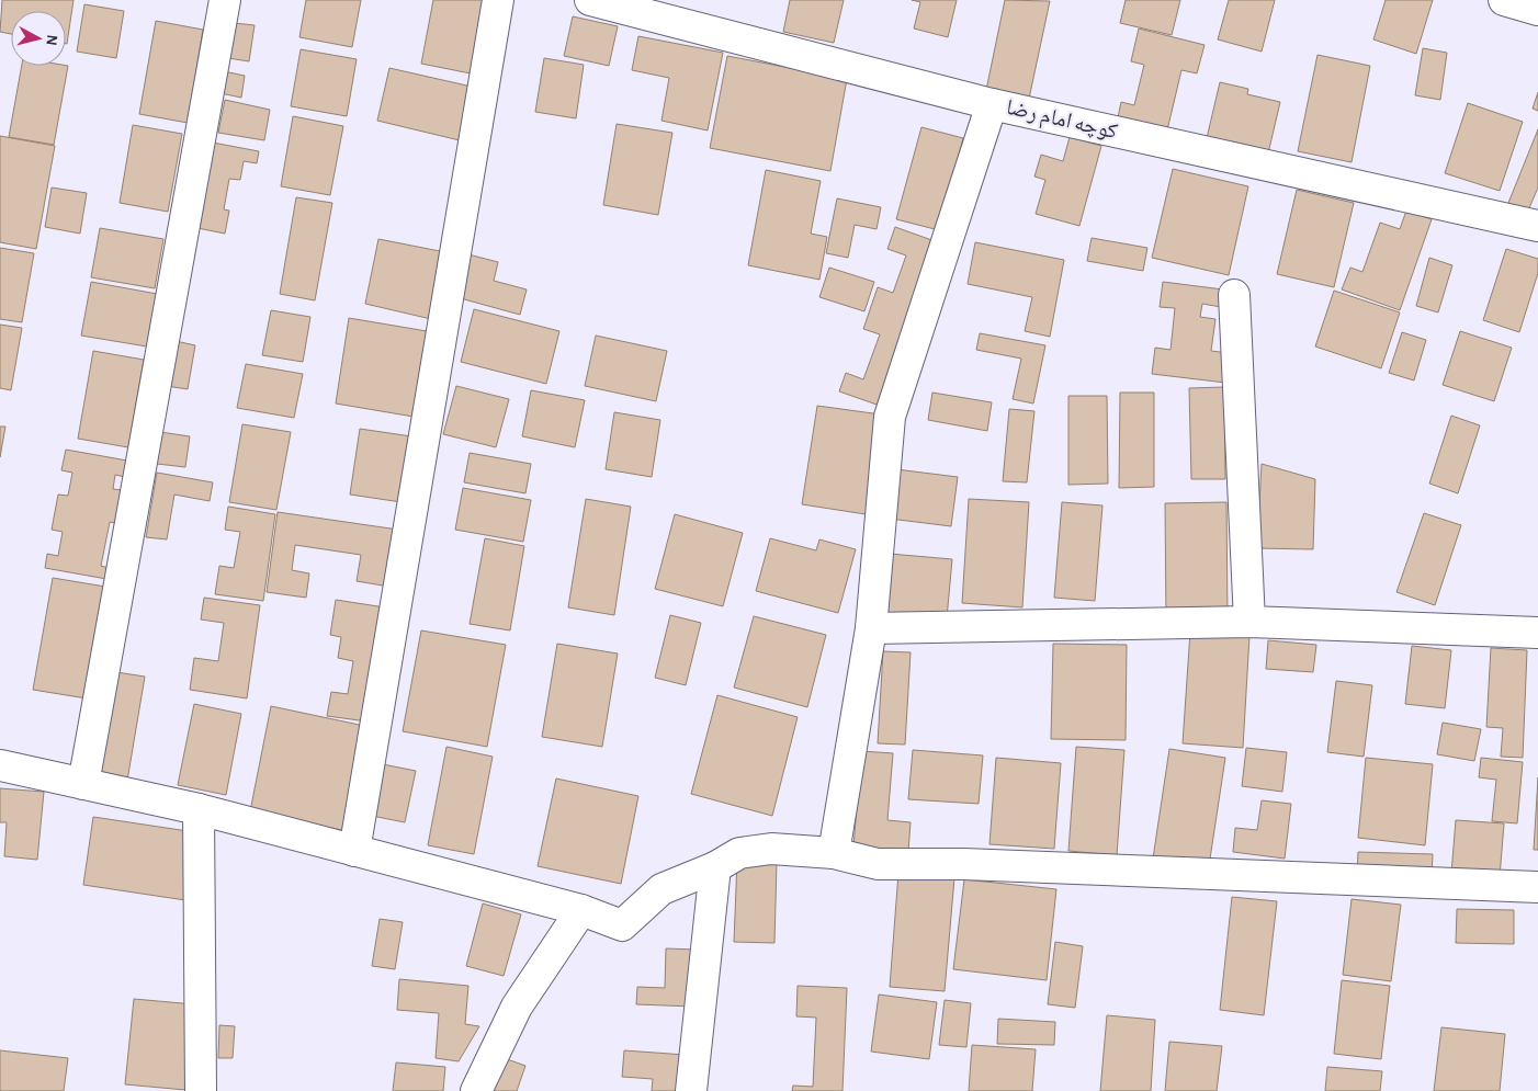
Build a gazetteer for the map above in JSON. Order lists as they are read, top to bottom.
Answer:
{
  "streets": {
    "street": ["کوچه امام رضا"]
  },
  "north": "right"
}
